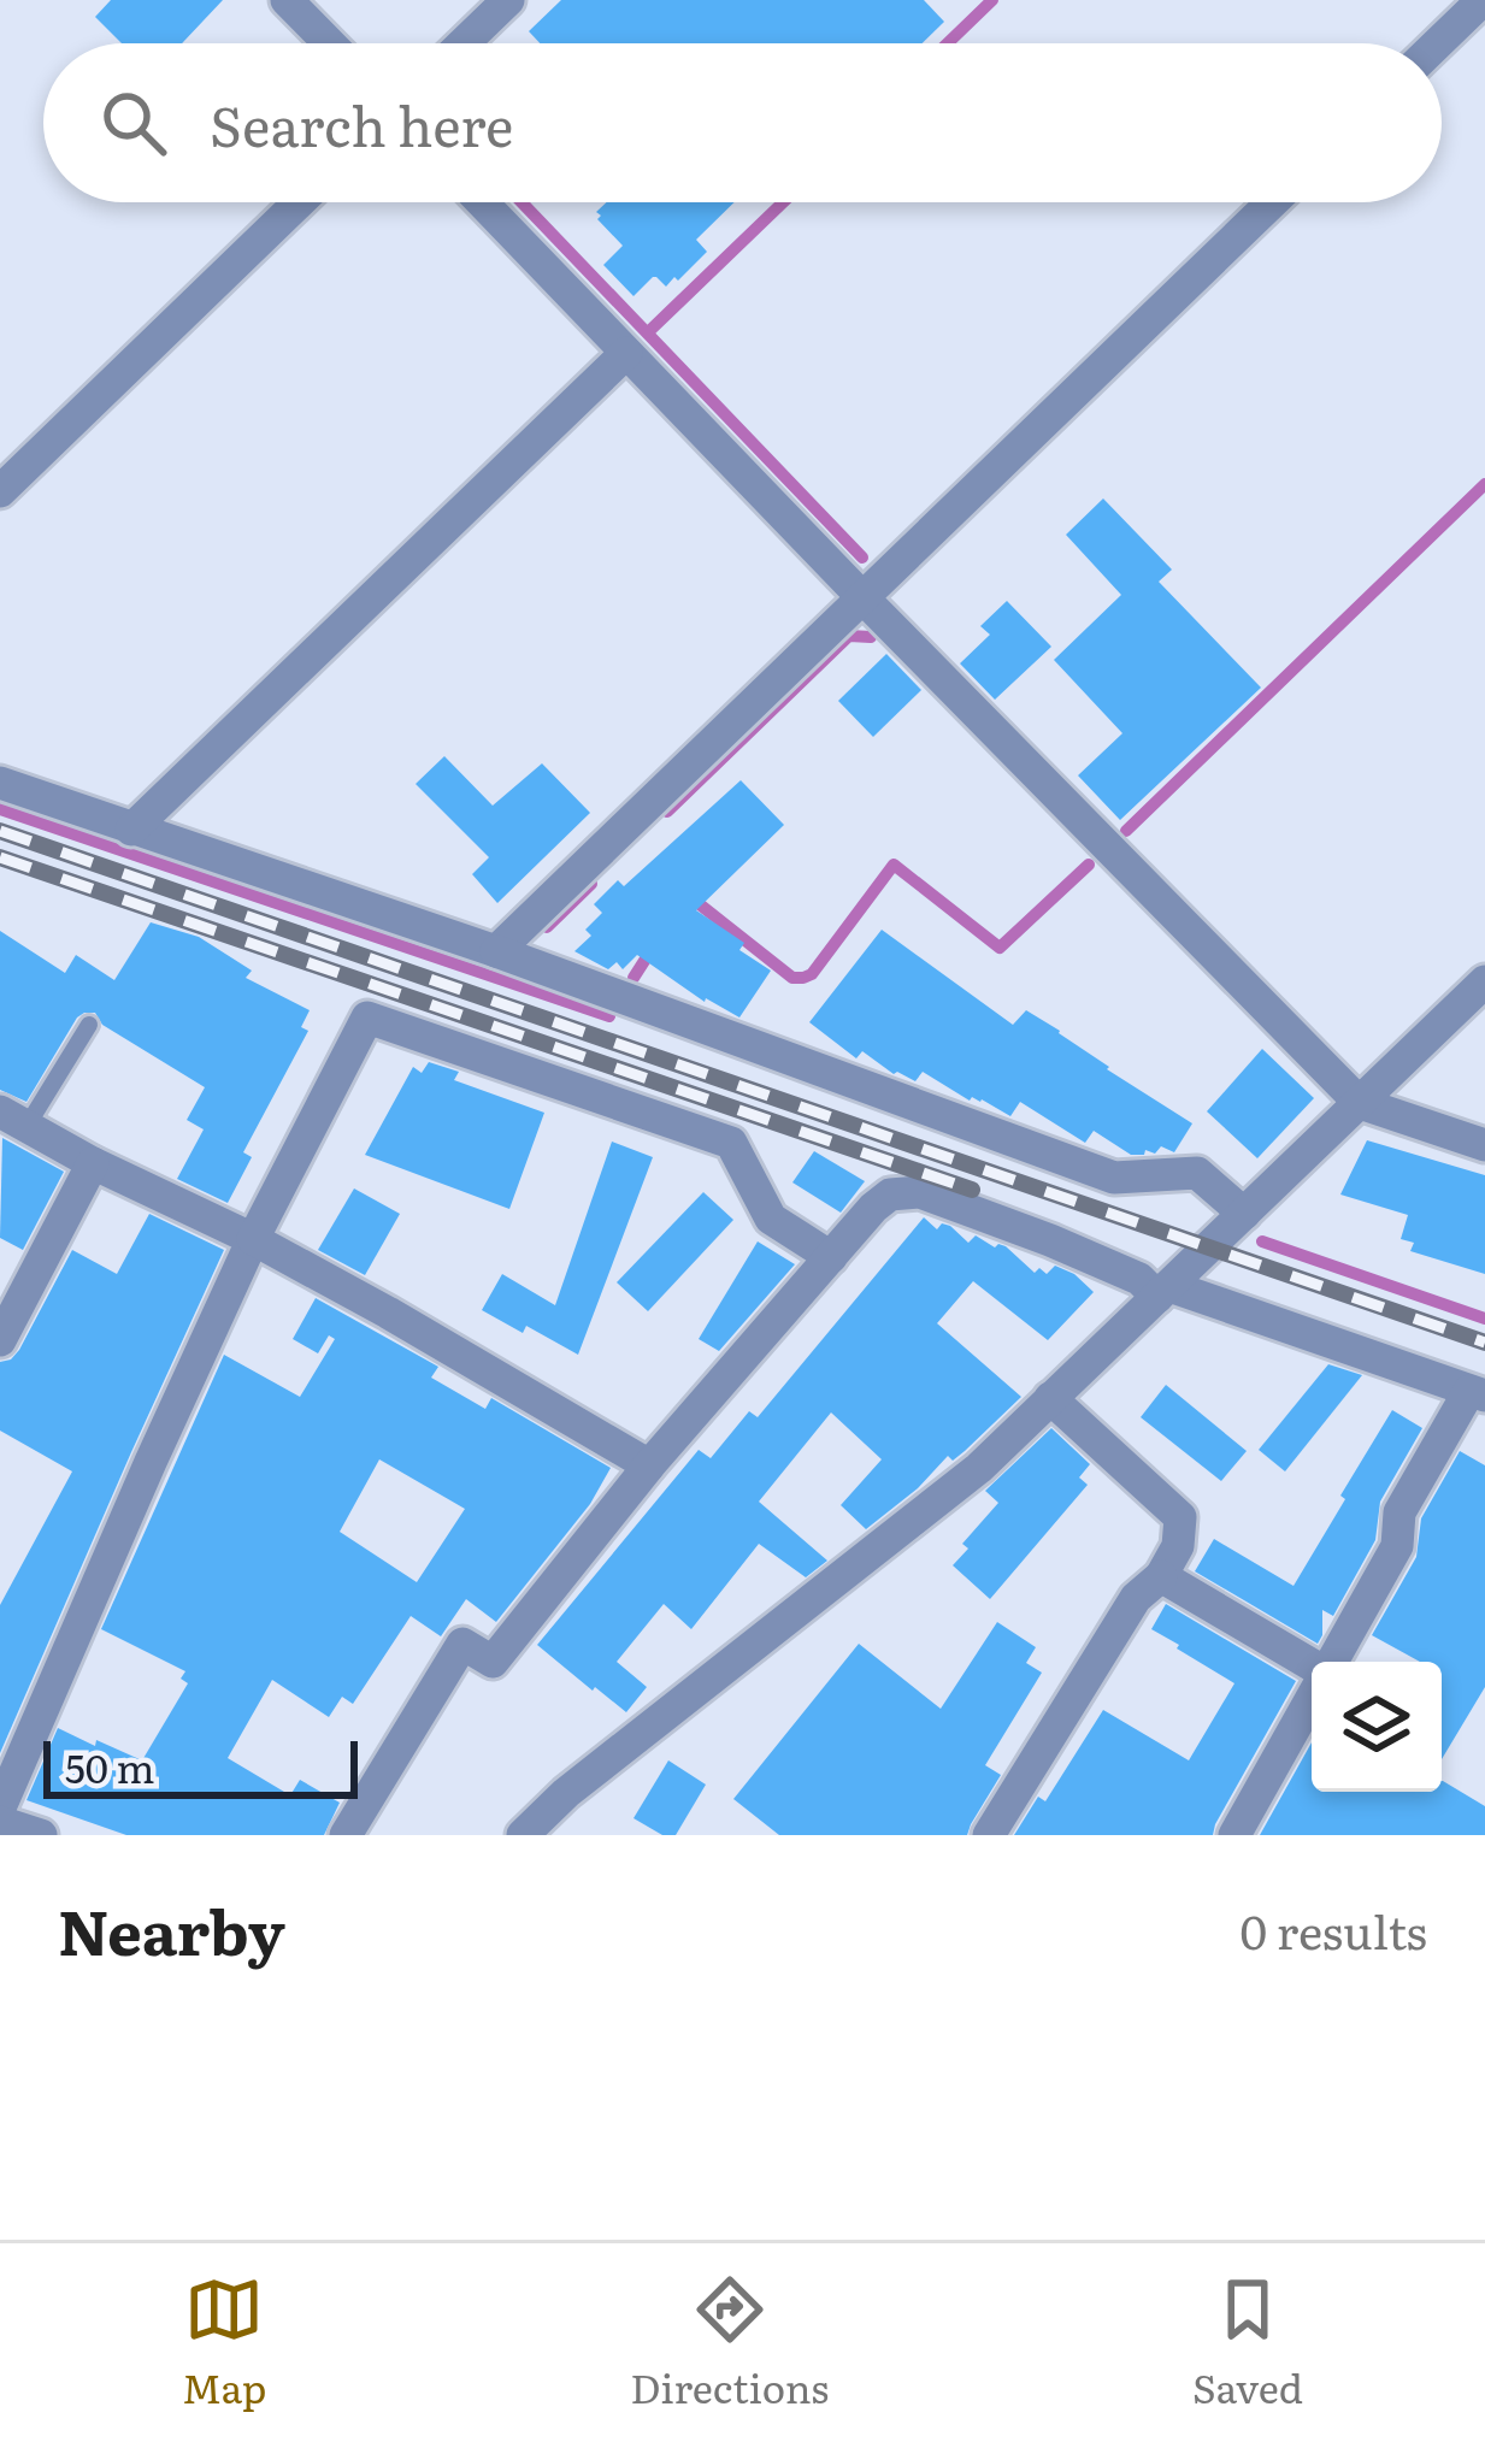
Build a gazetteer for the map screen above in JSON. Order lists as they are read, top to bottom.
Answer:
{
  "scale_bar": "50 m",
  "page": {
    "search": "Search here",
    "scale": "50 m",
    "heading": ["Nearby", "0 results"],
    "nav": ["Map", "Directions", "Saved"]
  }
}
